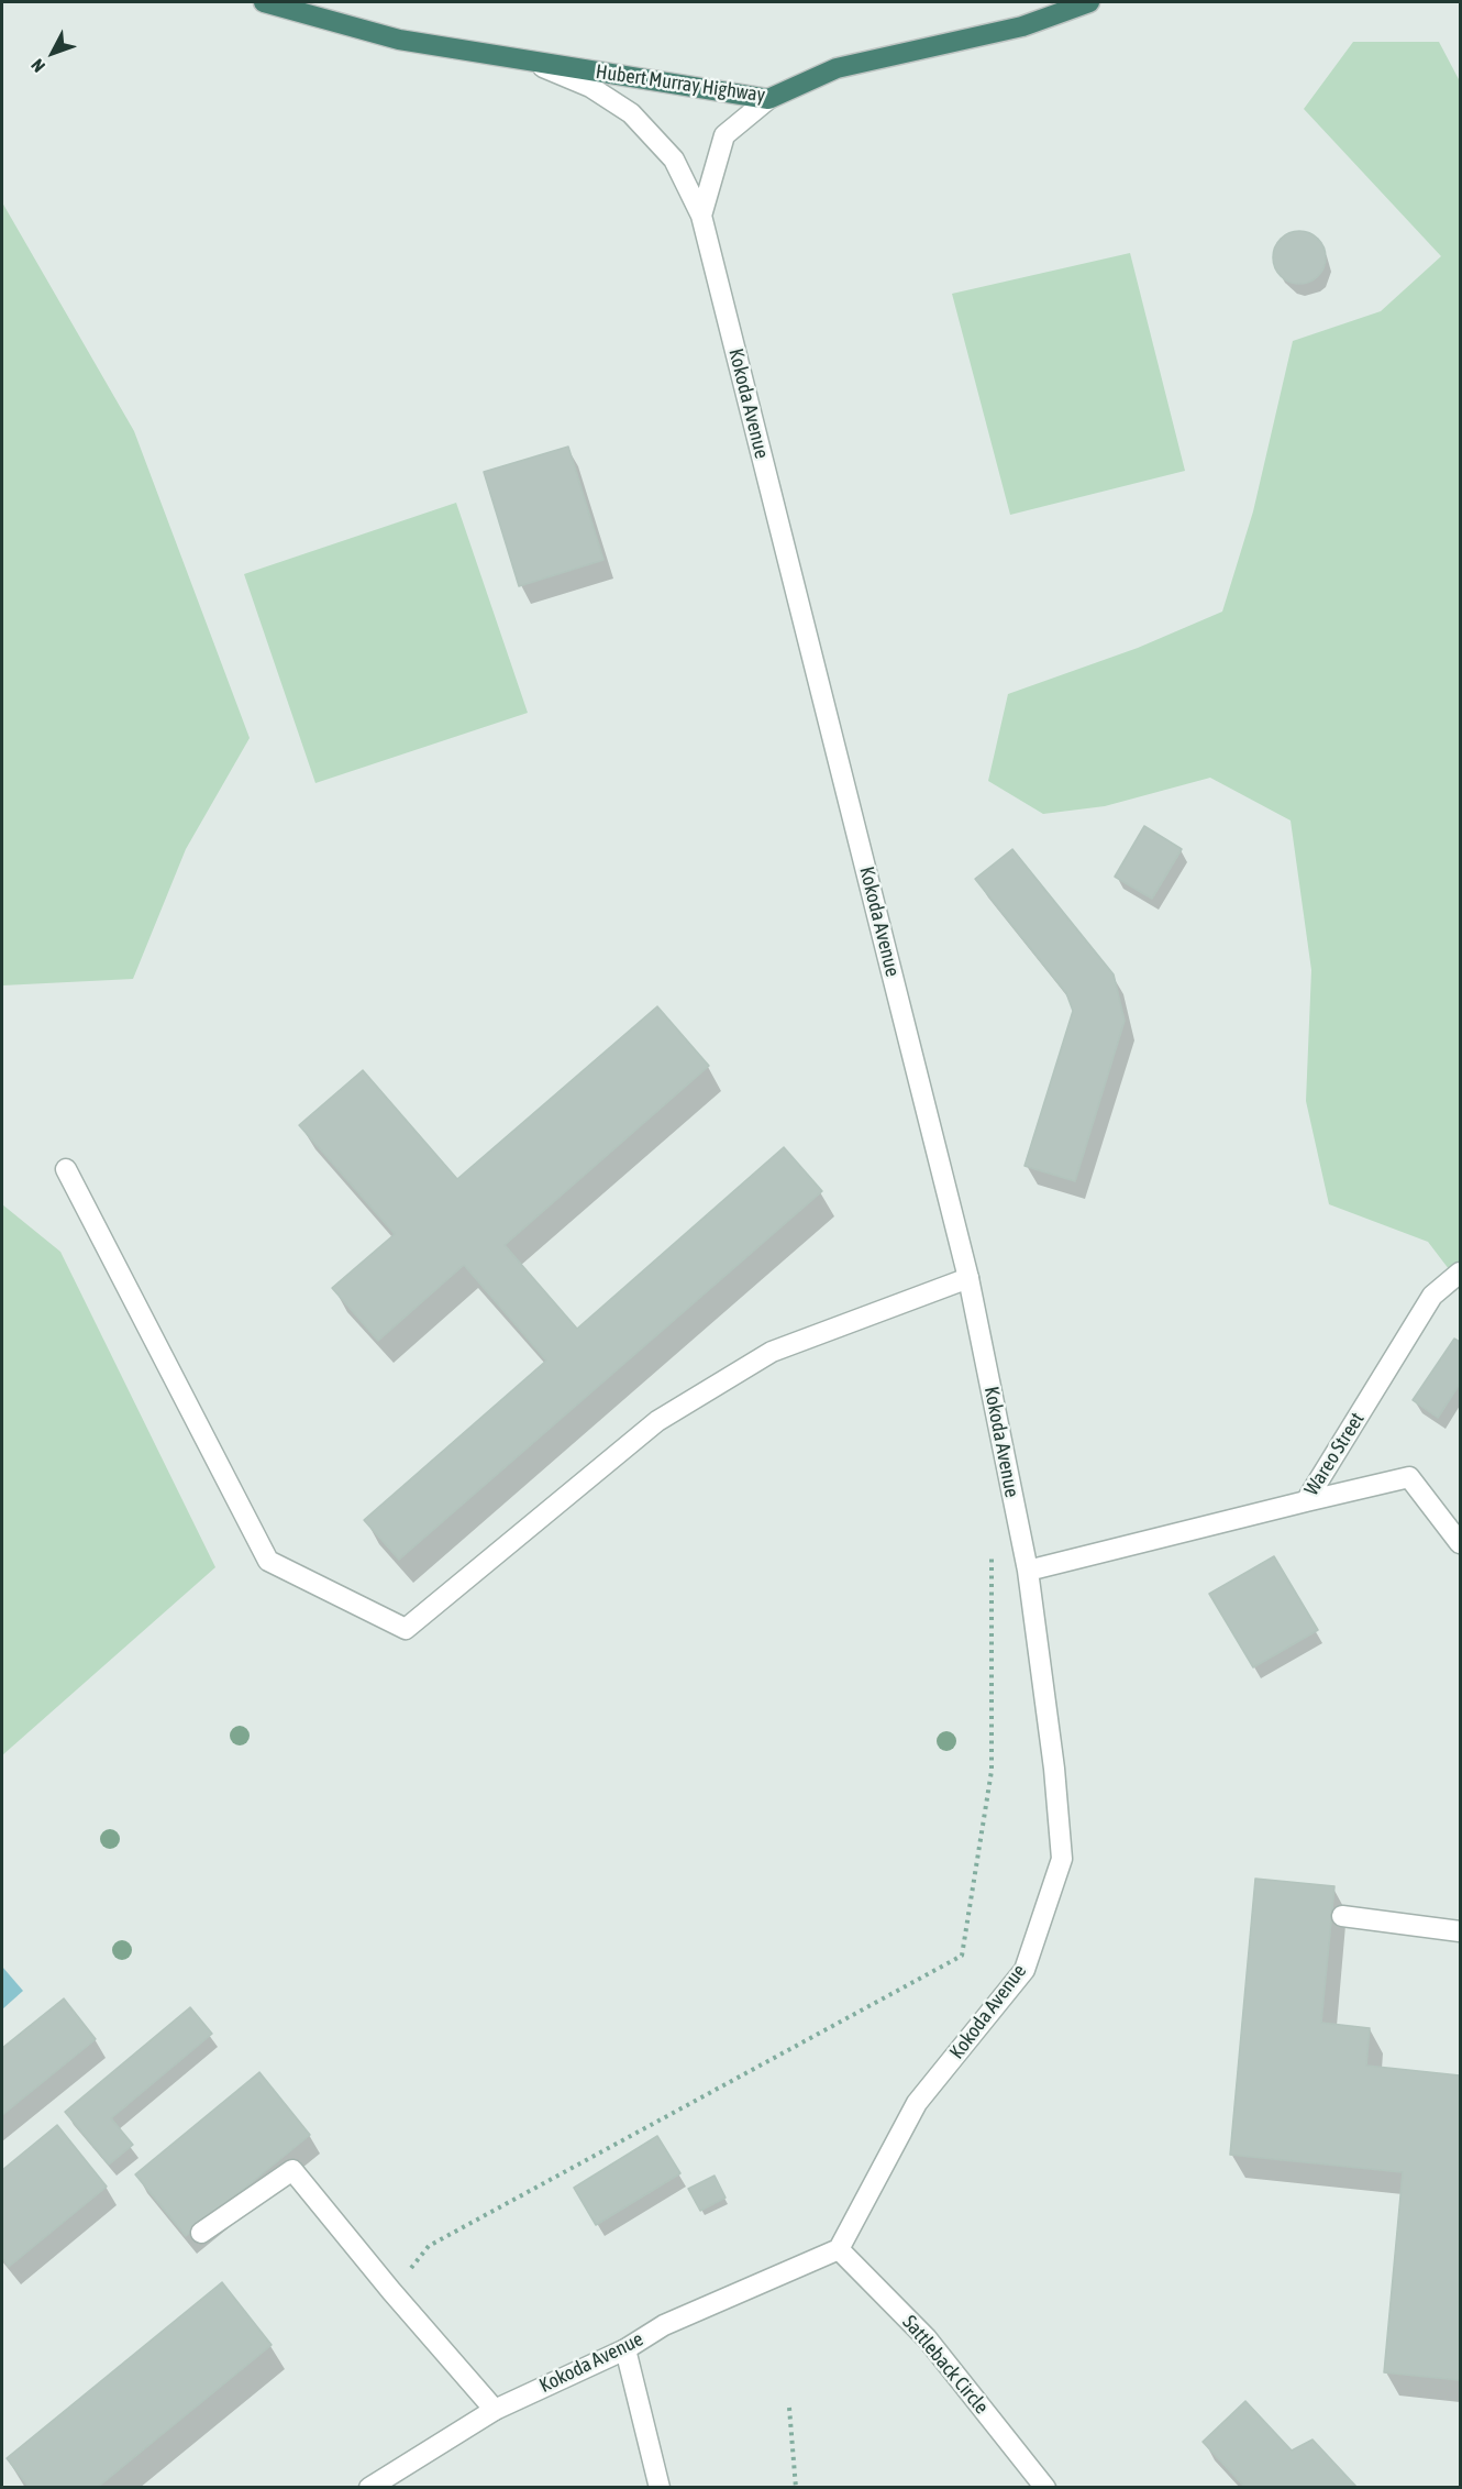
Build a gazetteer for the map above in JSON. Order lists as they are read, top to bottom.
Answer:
{
  "streets": {
    "highway": ["Hubert Murray Highway"],
    "street": ["Kokoda Avenue", "Wareo Street", "Sattleback Circle"]
  },
  "crossings": [
    ["Hubert Murray Highway", "Kokoda Avenue"],
    ["Kokoda Avenue", "Wareo Street"],
    ["Kokoda Avenue", "Sattleback Circle"]
  ],
  "north": "bottom left"
}
